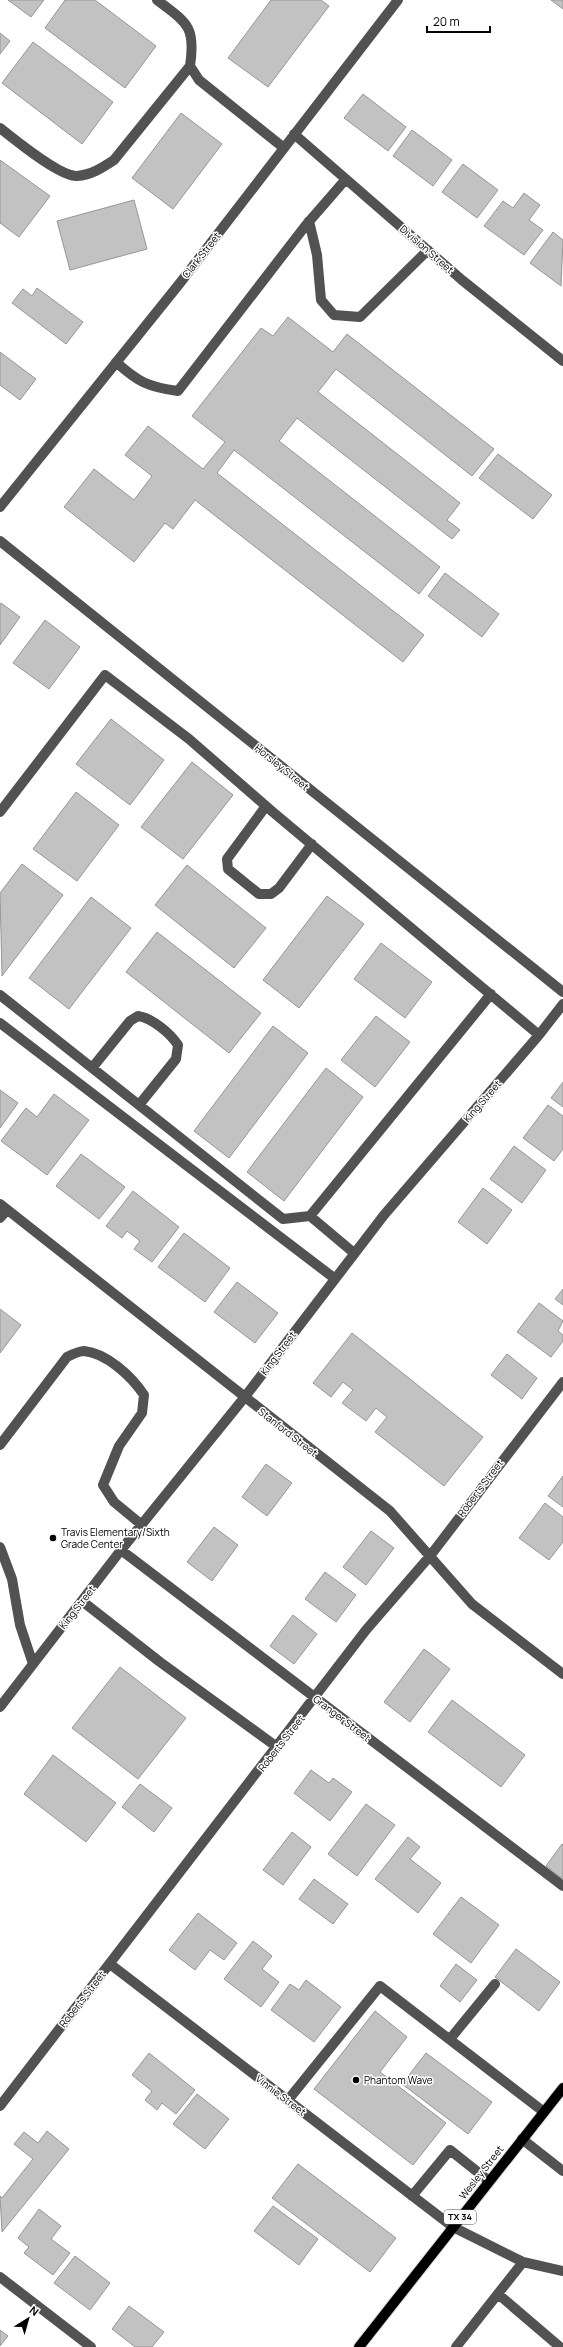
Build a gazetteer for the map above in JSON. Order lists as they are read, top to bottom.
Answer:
{
  "streets": {
    "main road": ["Wesley Street", "TX 34"],
    "street": [
      "Division Street",
      "Clark Street",
      "Horsley Street",
      "King Street",
      "Stanford Street",
      "Roberts Street",
      "Granger Street",
      "Vinnie Street"
    ]
  },
  "crossings": [
    ["Division Street", "Clark Street"],
    ["King Street", "Stanford Street"],
    ["King Street", "Granger Street"],
    ["Stanford Street", "Roberts Street"],
    ["Roberts Street", "Granger Street"],
    ["Roberts Street", "Vinnie Street"],
    ["Vinnie Street", "Wesley Street"]
  ],
  "places": ["Travis Elementary/Sixth Grade Center", "Phantom Wave"],
  "scale_bar": "20 m",
  "north": "top right"
}
